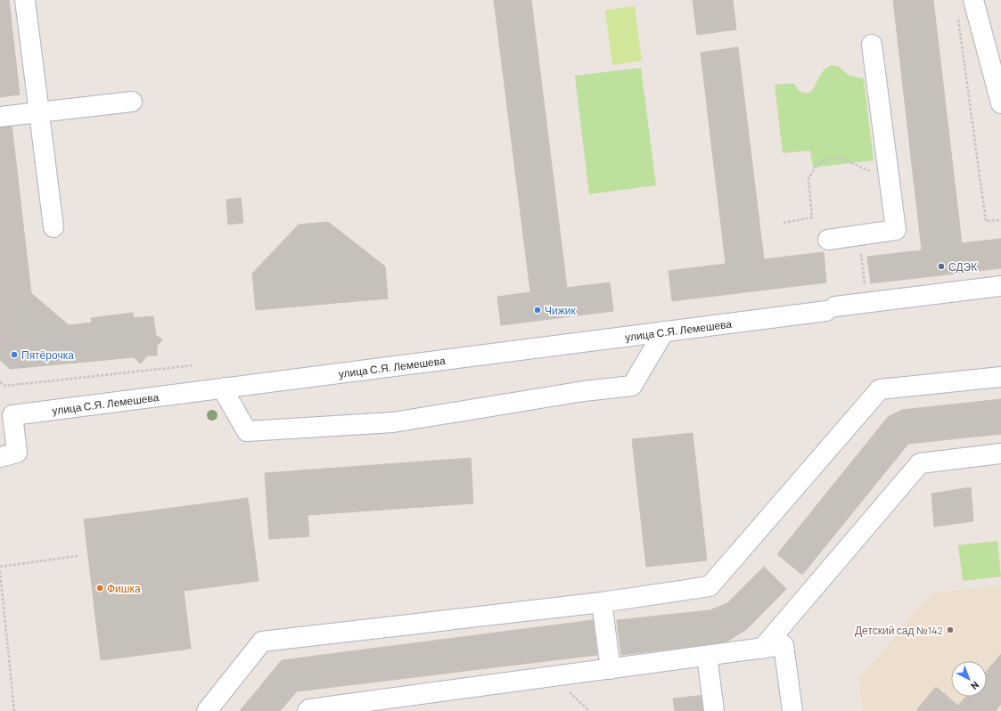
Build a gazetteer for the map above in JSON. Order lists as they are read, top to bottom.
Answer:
{
  "streets": {
    "street": ["улица С.Я. Лемешева"]
  },
  "places": [
    "СДЭК",
    "Чижик",
    "Пятёрочка",
    "Фишка",
    "Детский сад №142"
  ],
  "north": "bottom right"
}
